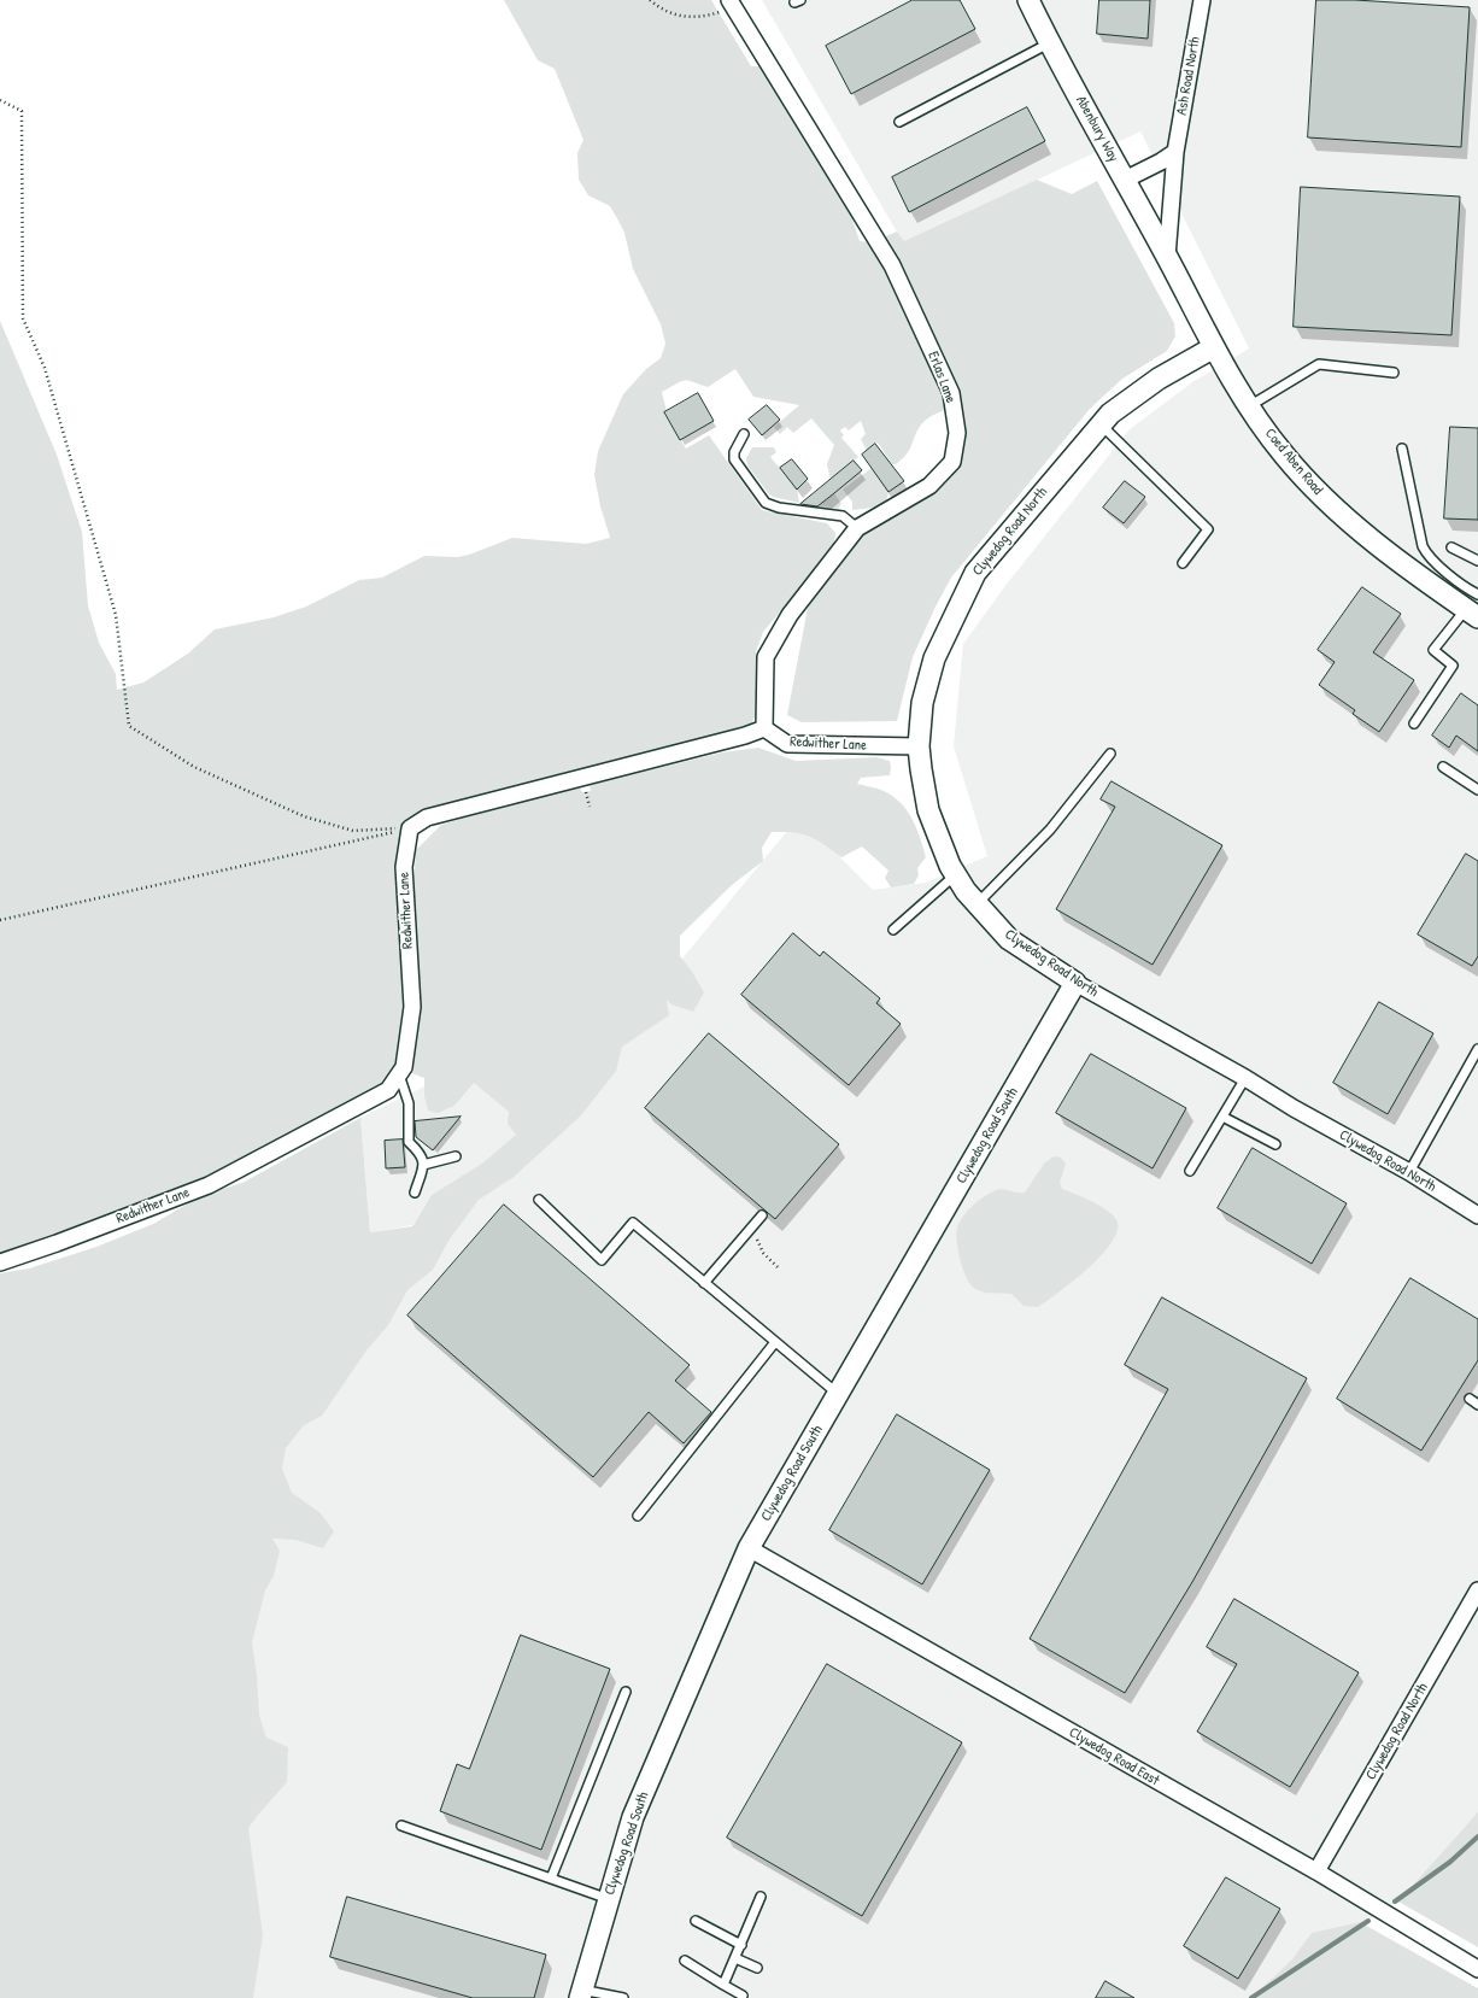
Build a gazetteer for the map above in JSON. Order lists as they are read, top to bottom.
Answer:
{
  "streets": {
    "street": [
      "Ash Road North",
      "Abenbury Way",
      "Erlas Lane",
      "Coed Aben Road",
      "Clywedog Road North",
      "Redwither Lane",
      "Clywedog Road South",
      "Clywedog Road East"
    ]
  },
  "crossings": [
    ["Ash Road North", "Abenbury Way"],
    ["Ash Road North", "Coed Aben Road"],
    ["Abenbury Way", "Coed Aben Road"],
    ["Erlas Lane", "Redwither Lane"],
    ["Coed Aben Road", "Clywedog Road North"],
    ["Clywedog Road North", "Redwither Lane"],
    ["Clywedog Road North", "Clywedog Road South"],
    ["Clywedog Road North", "Clywedog Road East"],
    ["Clywedog Road South", "Clywedog Road East"]
  ]
}
